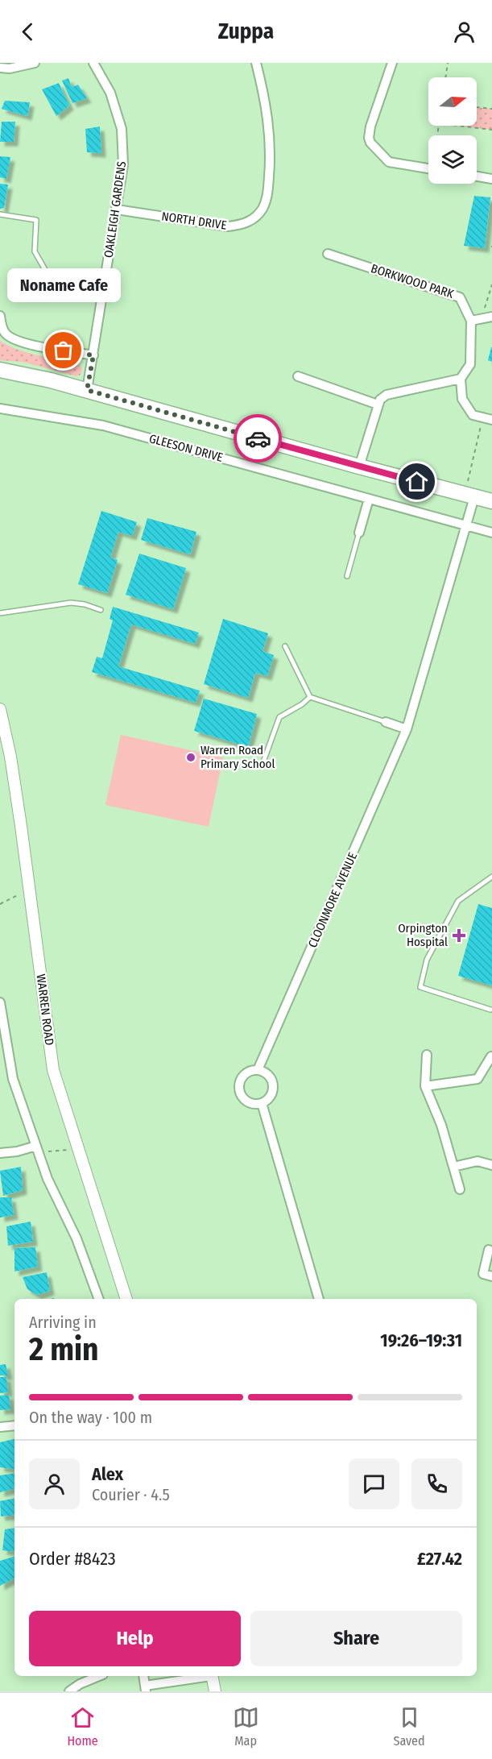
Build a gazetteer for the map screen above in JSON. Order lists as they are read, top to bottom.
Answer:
{
  "streets": {
    "street": [
      "OAKLEIGH GARDENS",
      "NORTH DRIVE",
      "BORKWOOD PARK",
      "GLEESON DRIVE",
      "CLOONMORE AVENUE",
      "WARREN ROAD"
    ]
  },
  "crossings": [
    ["OAKLEIGH GARDENS", "NORTH DRIVE"],
    ["GLEESON DRIVE", "CLOONMORE AVENUE"]
  ],
  "places": {
    "other": ["Noname Cafe", "Warren Road Primary School"],
    "health": ["Orpington Hospital"]
  },
  "north": "right",
  "page": {
    "header": "Zuppa",
    "bubble": "Noname Cafe",
    "heading": ["2 min", "Arriving in", "19:26–19:31"],
    "panel": [
      "Alex",
      "Courier · 4.5",
      "Order #8423",
      "£27.42"
    ],
    "bar": "On the way · 100 m",
    "buttons": ["Help", "Share"],
    "tabs": ["Home", "Map", "Saved"]
  }
}
